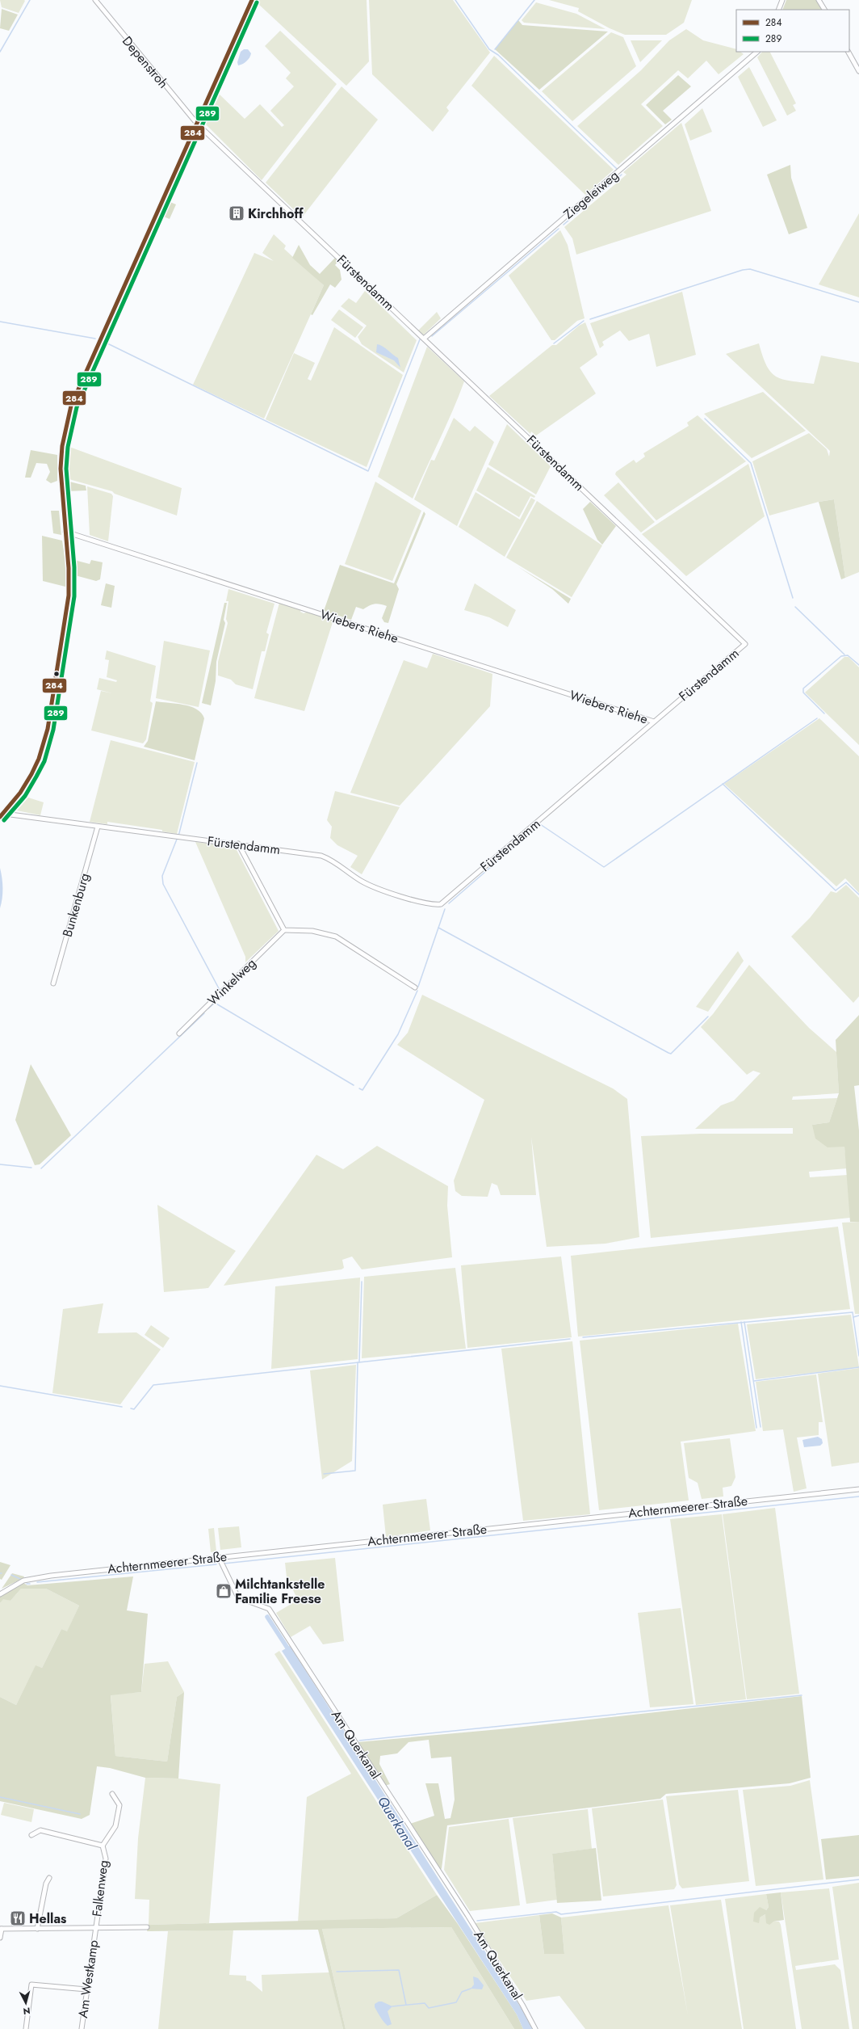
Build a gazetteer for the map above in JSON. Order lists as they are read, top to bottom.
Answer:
{
  "streets": {
    "street": [
      "Depenstroh",
      "Ziegeleiweg",
      "Fürstendamm",
      "Wiebers Riehe",
      "Bunkenburg",
      "Winkelweg",
      "Achternmeerer Straße",
      "Am Querkanal",
      "Falkenweg",
      "Am Westkamp"
    ]
  },
  "crossings": [
    ["Depenstroh", "Fürstendamm"],
    ["Ziegeleiweg", "Fürstendamm"],
    ["Fürstendamm", "Wiebers Riehe"],
    ["Fürstendamm", "Bunkenburg"],
    ["Achternmeerer Straße", "Am Querkanal"],
    ["Falkenweg", "Am Westkamp"]
  ],
  "water": ["Querkanal"],
  "places": {
    "building": ["Kirchhoff"],
    "shop": ["Milchtankstelle Familie Freese"],
    "restaurant": ["Hellas"]
  },
  "lines": ["transit line 284", "transit line 289"],
  "legend": ["284", "289"],
  "north": "bottom"
}
